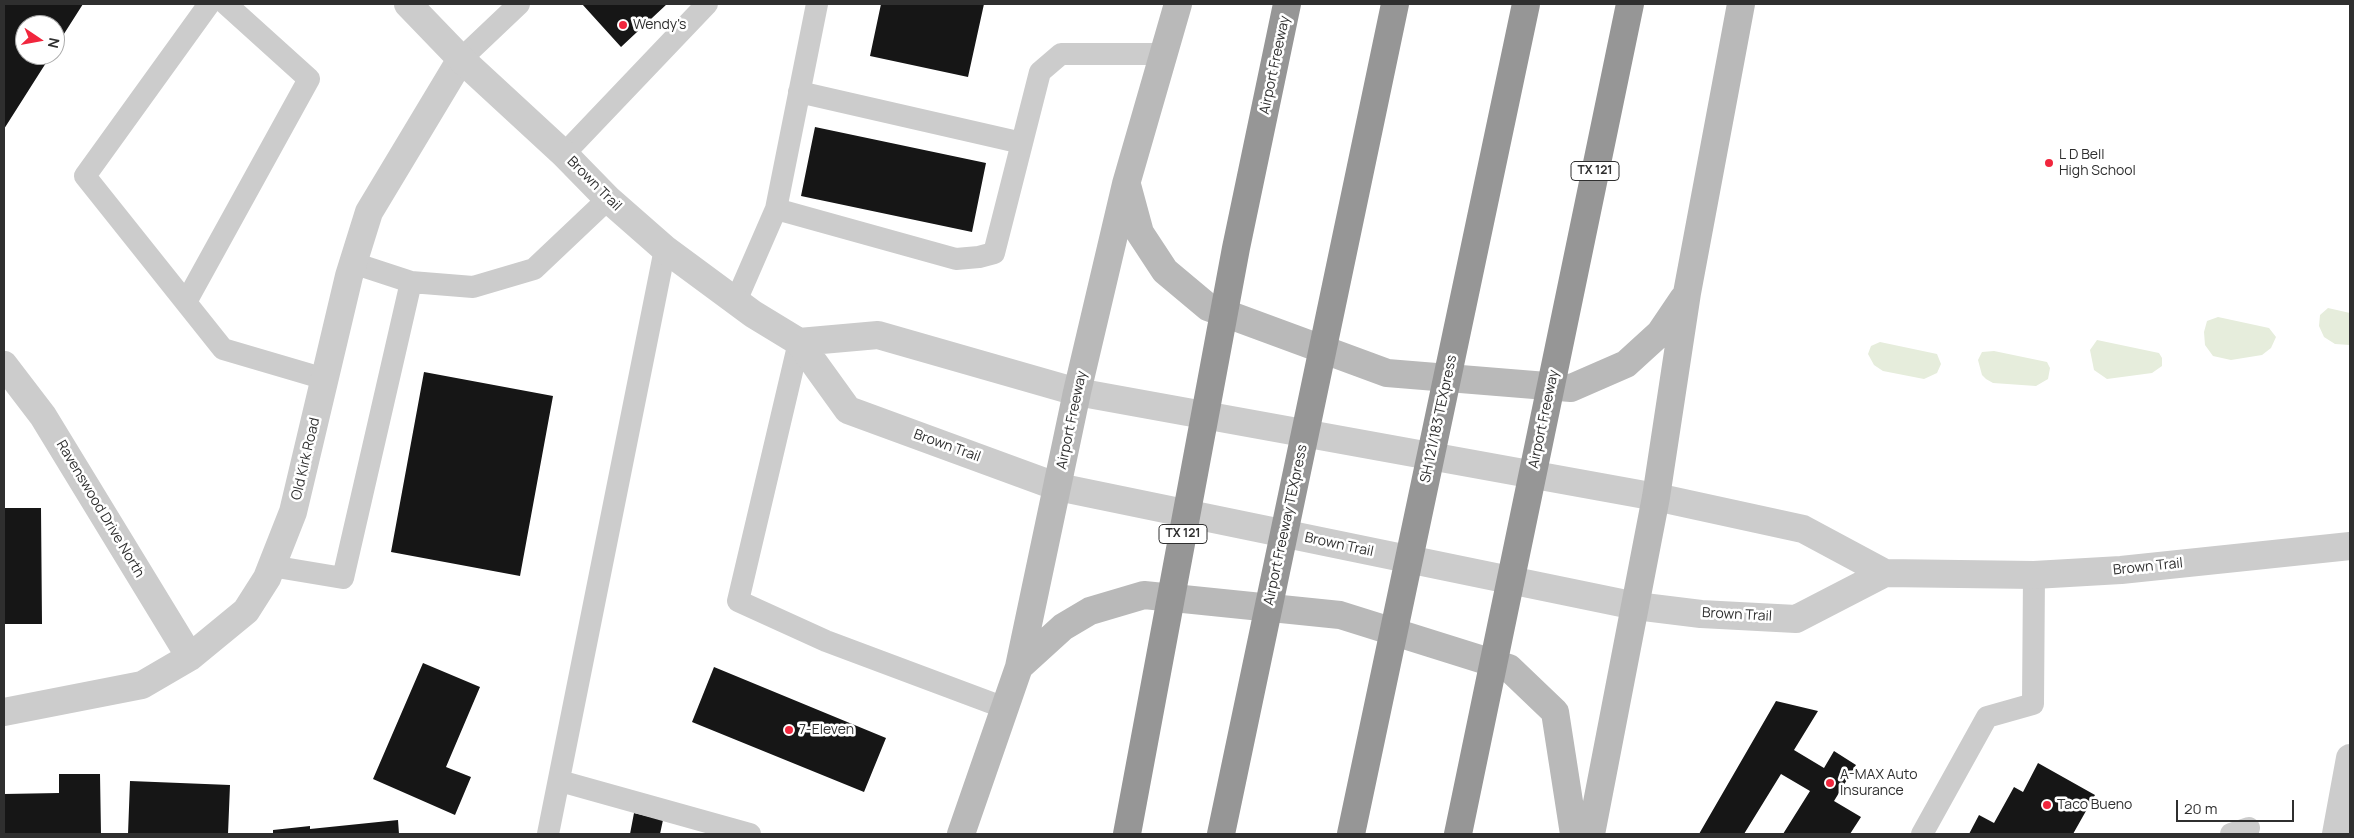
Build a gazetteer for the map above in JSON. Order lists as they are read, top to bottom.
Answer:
{
  "streets": {
    "highway": [
      "Airport Freeway",
      "TX 121",
      "SH 121/183 TEXpress",
      "Airport Freeway TEXpress"
    ],
    "street": ["Brown Trail", "Old Kirk Road", "Ravenswood Drive North"]
  },
  "crossings": [
    ["Airport Freeway", "Brown Trail"],
    ["Brown Trail", "Old Kirk Road"],
    ["Old Kirk Road", "Ravenswood Drive North"]
  ],
  "places": [
    "Wendy's",
    "L D Bell High School",
    "7-Eleven",
    "A-MAX Auto Insurance",
    "Taco Bueno"
  ],
  "scale_bar": "20 m",
  "north": "right"
}
